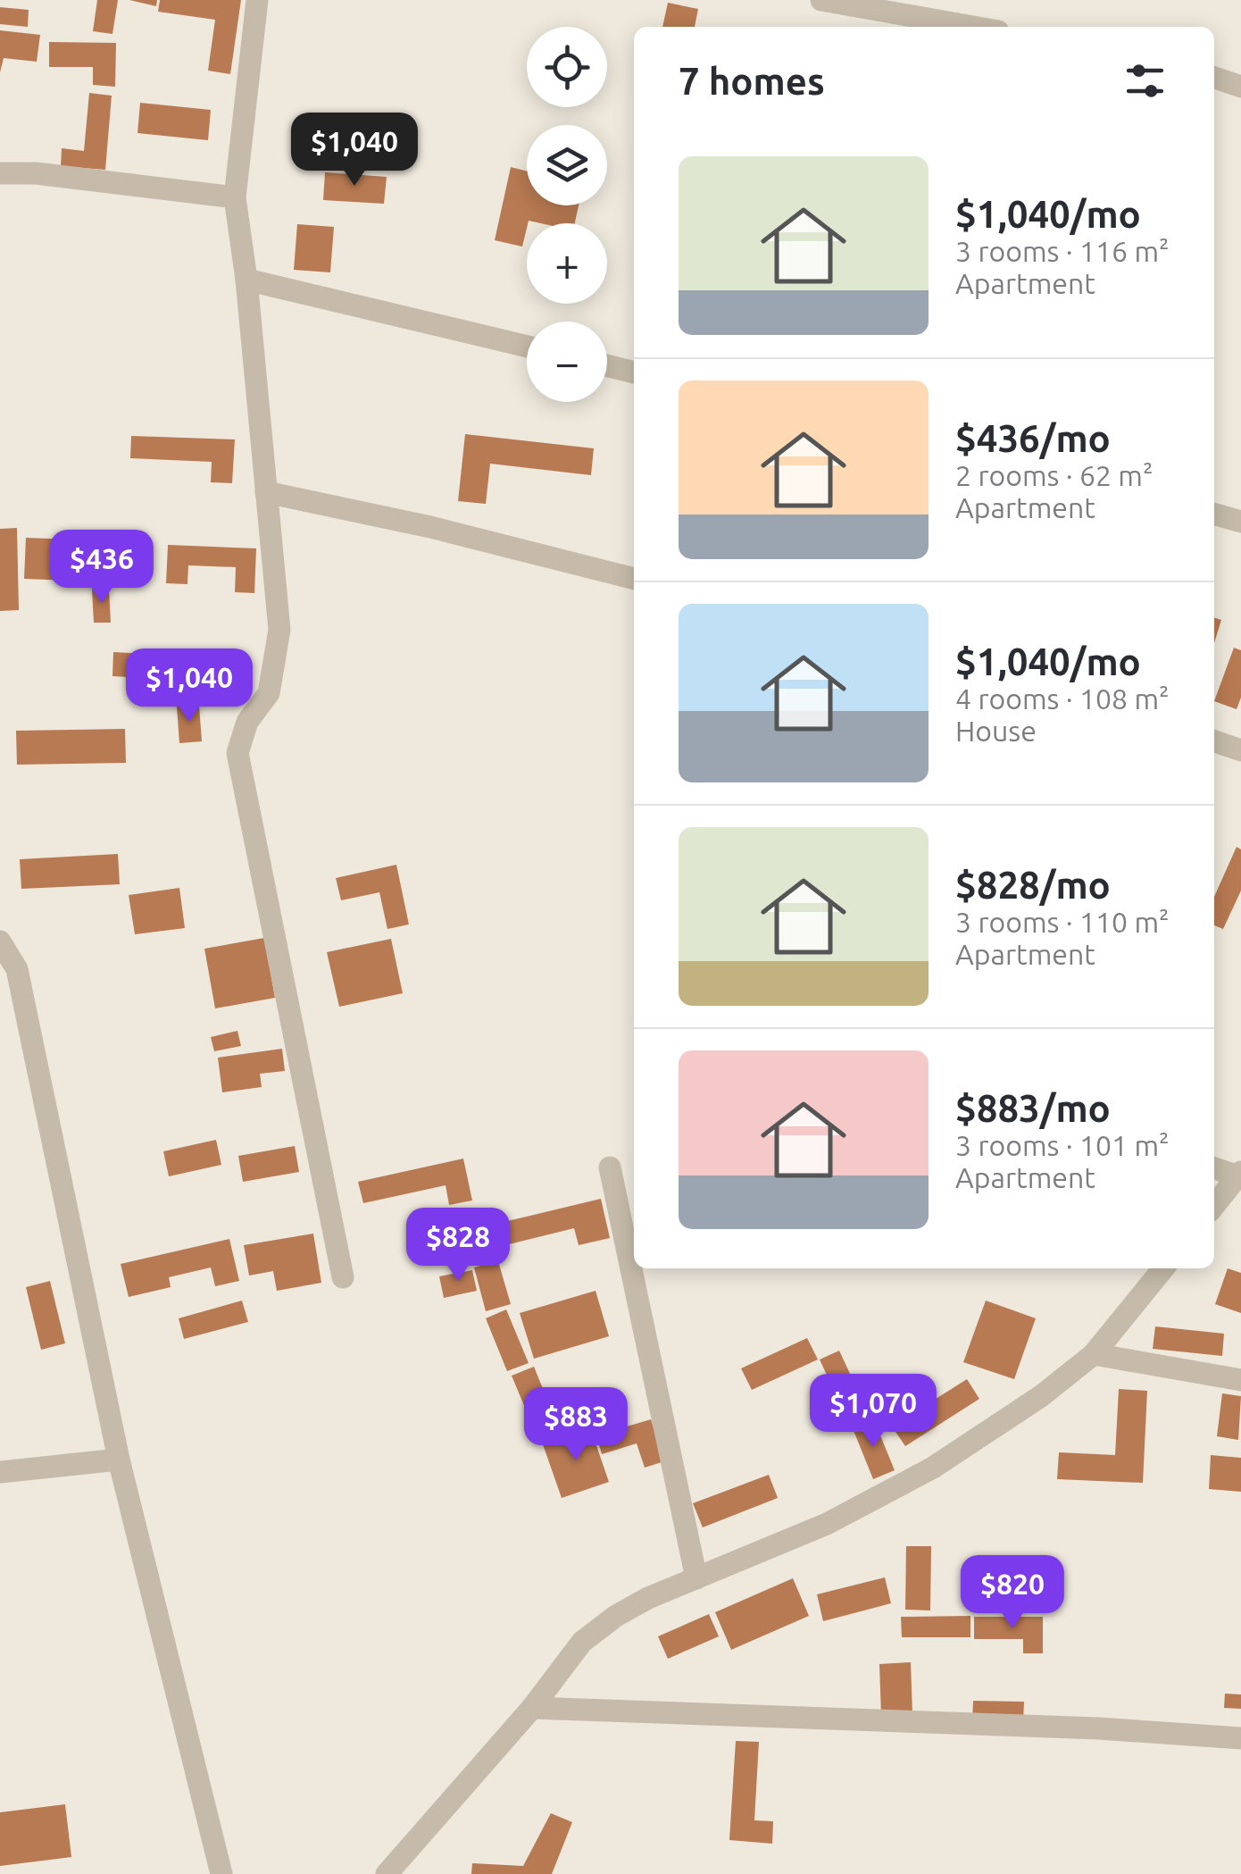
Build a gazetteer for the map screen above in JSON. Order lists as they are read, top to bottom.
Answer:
{
  "page": {
    "map_buttons": ["+", "−"],
    "heading": "7 homes",
    "price": [
      "$1,040",
      "$436",
      "$1,040",
      "$828",
      "$1,070",
      "$883",
      "$820"
    ],
    "list": [
      {
        "name": "$1,040/mo",
        "note": "3 rooms · 116 m² · Apartment"
      },
      {
        "name": "$436/mo",
        "note": "2 rooms · 62 m² · Apartment"
      },
      {
        "name": "$1,040/mo",
        "note": "4 rooms · 108 m² · House"
      },
      {
        "name": "$828/mo",
        "note": "3 rooms · 110 m² · Apartment"
      },
      {
        "name": "$883/mo",
        "note": "3 rooms · 101 m² · Apartment"
      }
    ]
  }
}
